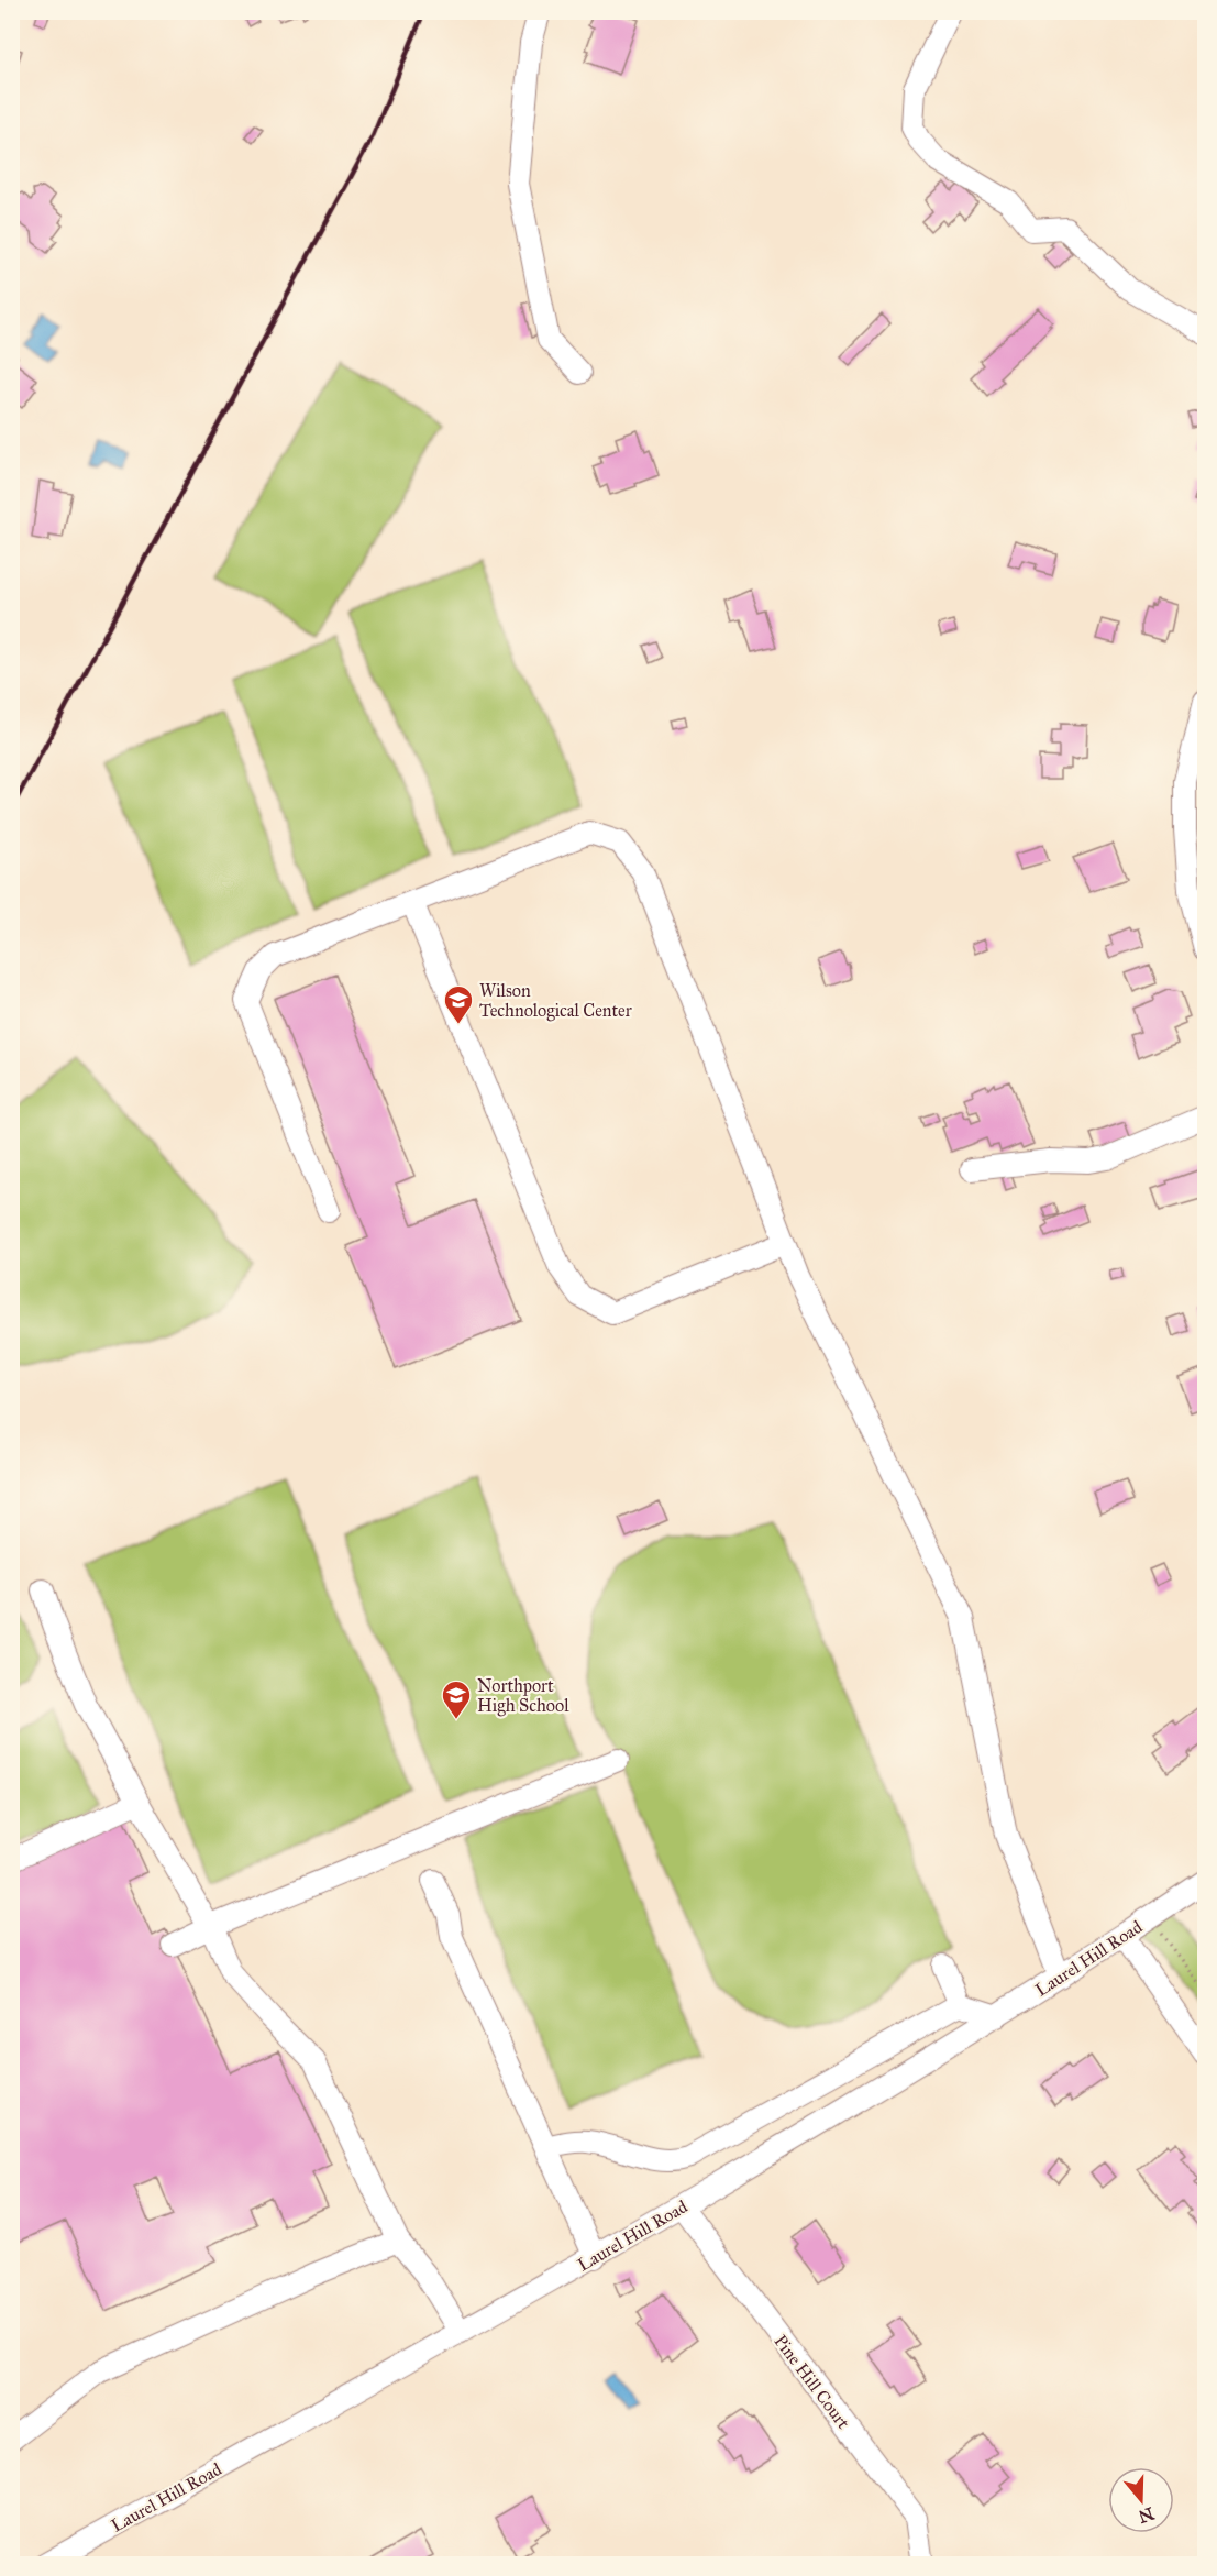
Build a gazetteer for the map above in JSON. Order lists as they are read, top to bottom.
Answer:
{
  "streets": {
    "street": ["Laurel Hill Road", "Pine Hill Court"]
  },
  "crossings": [
    ["Laurel Hill Road", "Pine Hill Court"]
  ],
  "places": {
    "school or university": ["Wilson Technological Center", "Northport High School"]
  },
  "north": "bottom"
}
